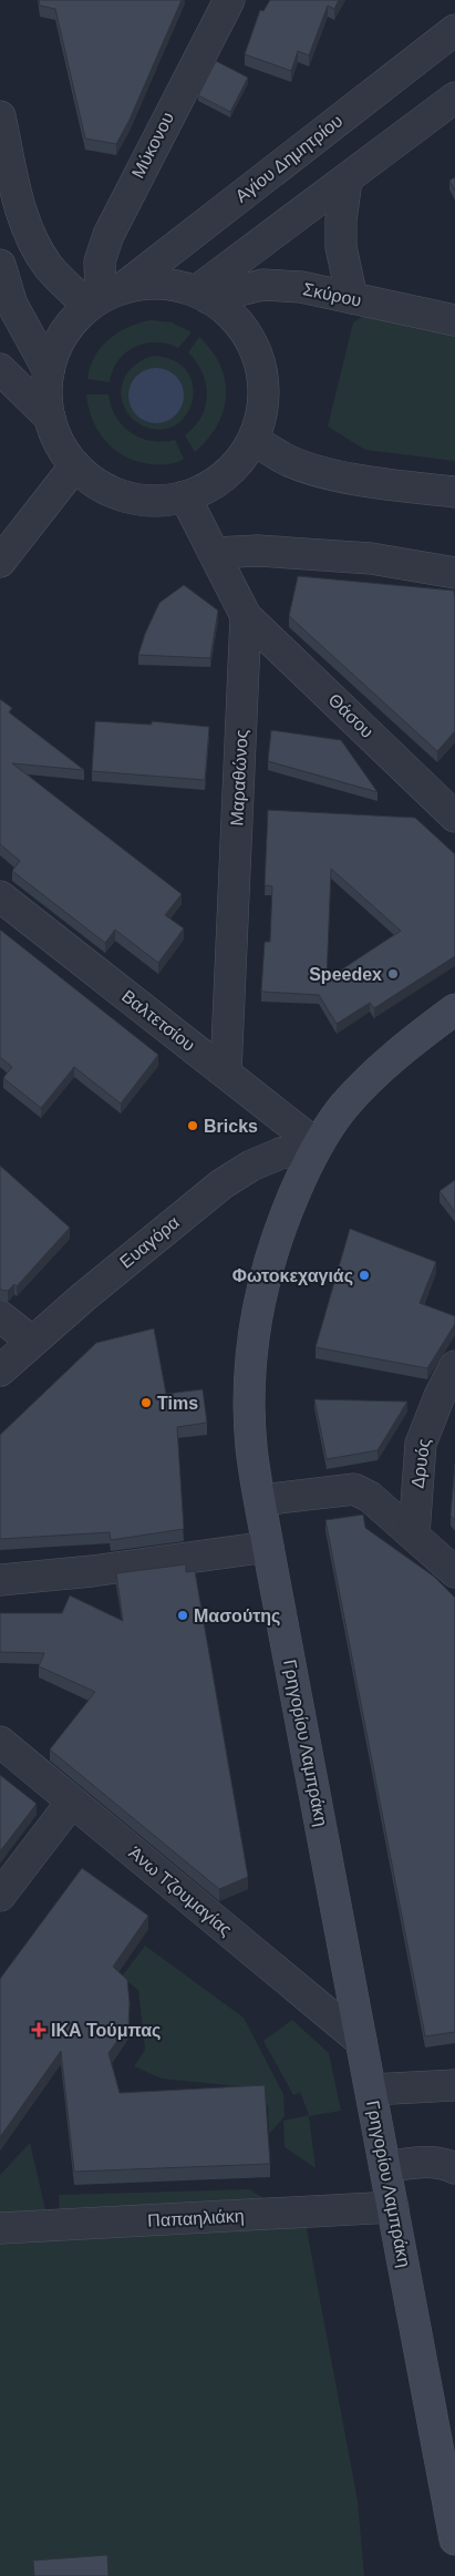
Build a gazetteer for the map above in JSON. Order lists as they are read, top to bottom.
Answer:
{
  "streets": {
    "main road": ["Γρηγορίου Λαμπράκη"],
    "street": [
      "Μύκονου",
      "Αγίου Δημητρίου",
      "Σκύρου",
      "Θάσου",
      "Μαραθώνος",
      "Βαλτετσίου",
      "Ευαγόρα",
      "Δρυός",
      "Άνω Τζουμαγίας",
      "Παπαηλιάκη"
    ]
  },
  "crossings": [
    ["Μύκονου", "Αγίου Δημητρίου"],
    ["Θάσου", "Μαραθώνος"],
    ["Μαραθώνος", "Βαλτετσίου"],
    ["Βαλτετσίου", "Ευαγόρα"],
    ["Βαλτετσίου", "Γρηγορίου Λαμπράκη"],
    ["Ευαγόρα", "Γρηγορίου Λαμπράκη"],
    ["Γρηγορίου Λαμπράκη", "Άνω Τζουμαγίας"],
    ["Γρηγορίου Λαμπράκη", "Παπαηλιάκη"]
  ],
  "places": {
    "other": [
      "Speedex",
      "Bricks",
      "Φωτοκεχαγιάς",
      "Tims",
      "Μασούτης"
    ],
    "health": ["ΙΚΑ Τούμπας"]
  }
}
